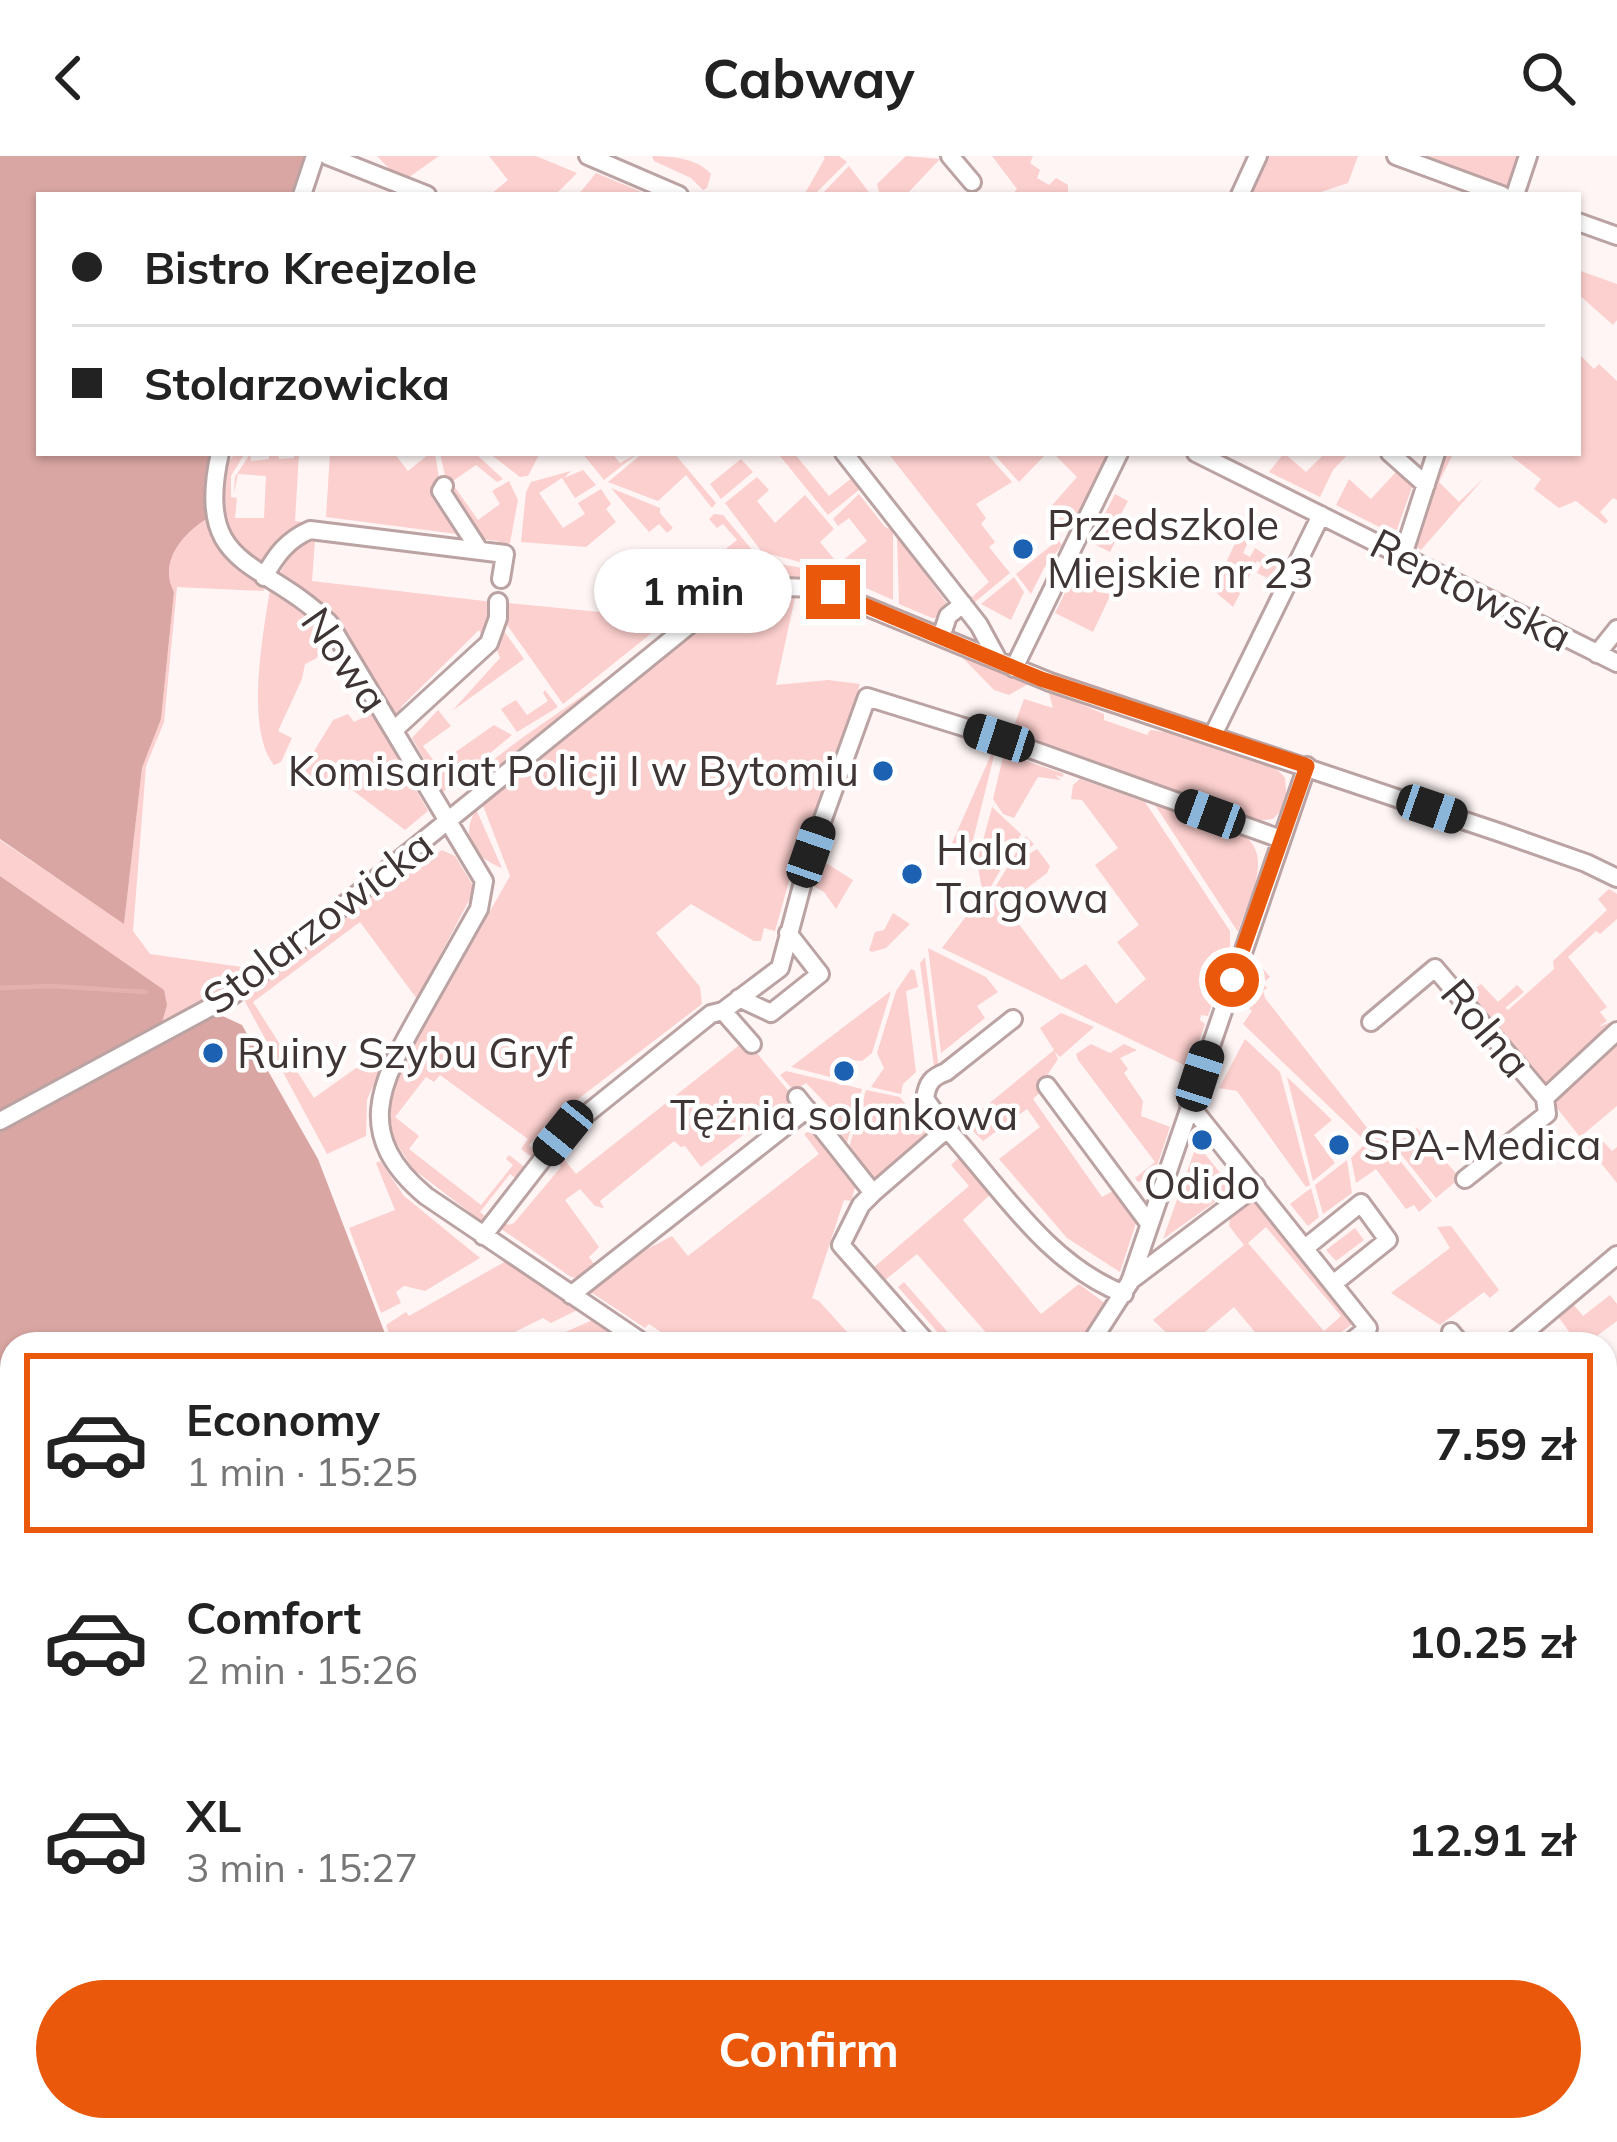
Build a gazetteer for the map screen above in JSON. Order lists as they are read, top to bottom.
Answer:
{
  "streets": {
    "street": [
      "Reptowska",
      "Nowa",
      "Stolarzowicka",
      "Rolna"
    ]
  },
  "crossings": [
    ["Nowa", "Stolarzowicka"]
  ],
  "places": [
    "Przedszkole Miejskie nr 23",
    "Komisariat Policji I w Bytomiu",
    "Hala Targowa",
    "Ruiny Szybu Gryf",
    "Tężnia solankowa",
    "Odido",
    "SPA-Medica"
  ],
  "page": {
    "header": "Cabway",
    "banner": ["Bistro Kreejzole", "Stolarzowicka"],
    "bubble": "1 min",
    "list": [
      {
        "name": "Economy",
        "note": "1 min · 15:25",
        "value": "7.59 zł"
      },
      {
        "name": "Comfort",
        "note": "2 min · 15:26",
        "value": "10.25 zł"
      },
      {
        "name": "XL",
        "note": "3 min · 15:27",
        "value": "12.91 zł"
      }
    ],
    "buttons": "Confirm"
  }
}
